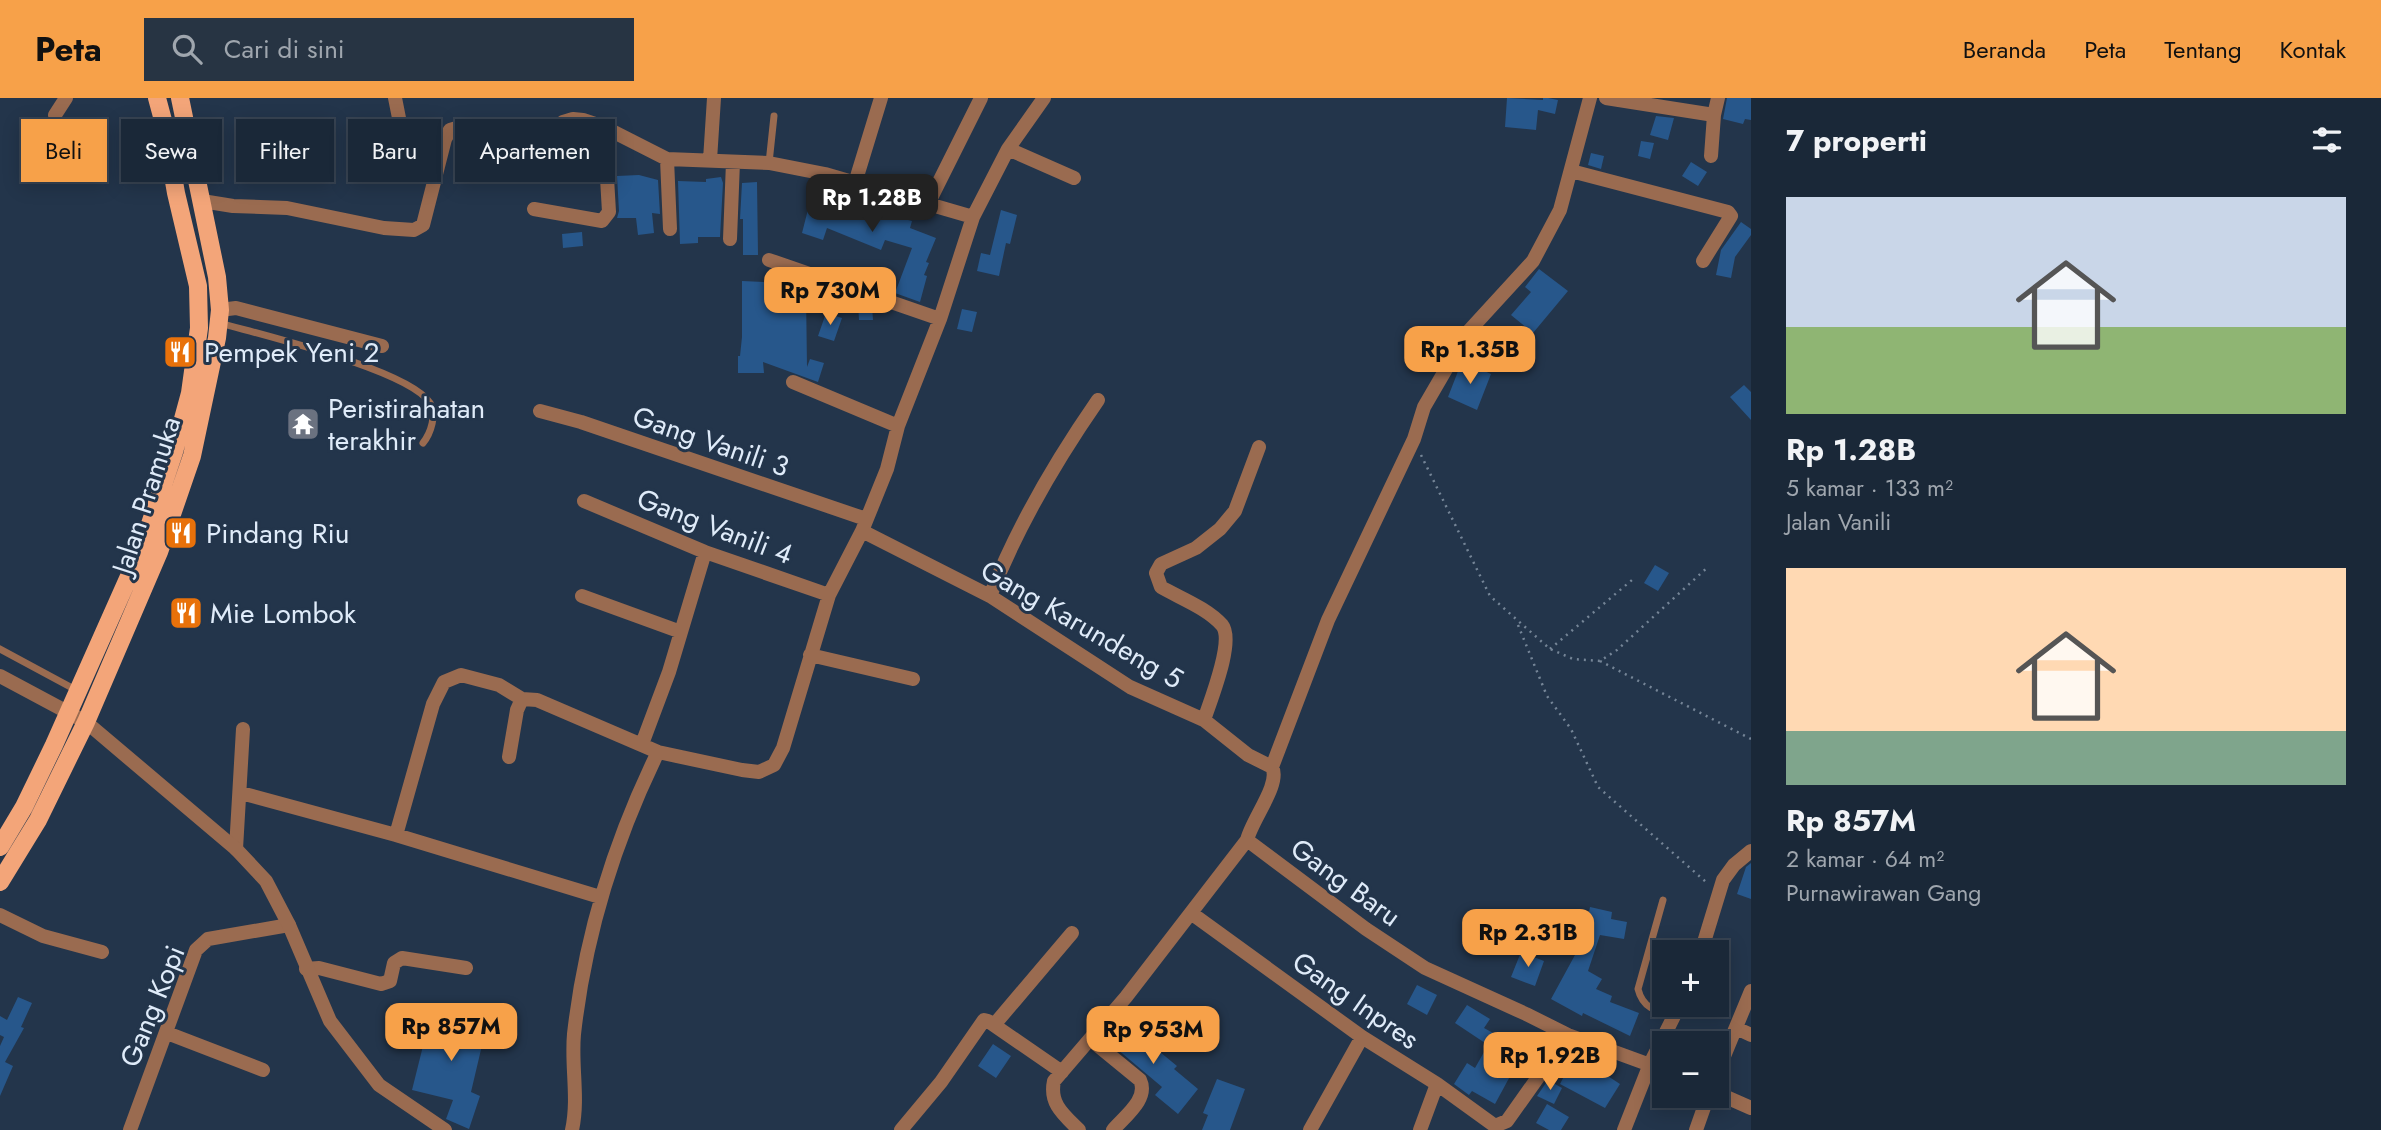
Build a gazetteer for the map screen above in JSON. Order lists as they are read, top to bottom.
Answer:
{
  "streets": {
    "main road": ["Jalan Pramuka"],
    "street": [
      "Gang Vanili 3",
      "Gang Vanili 4",
      "Gang Karundeng 5",
      "Gang Baru",
      "Gang Inpres",
      "Gang Kopi"
    ]
  },
  "crossings": [
    ["Gang Vanili 3", "Gang Karundeng 5"],
    ["Gang Baru", "Gang Inpres"]
  ],
  "places": {
    "restaurant": ["Pempek Yeni 2", "Pindang Riu", "Mie Lombok"],
    "temple": ["Peristirahatan terakhir"]
  },
  "page": {
    "header": "Peta",
    "search": "Cari di sini",
    "nav": [
      "Beranda",
      "Peta",
      "Tentang",
      "Kontak"
    ],
    "heading": "7 properti",
    "chip": [
      "Beli",
      "Sewa",
      "Filter",
      "Baru",
      "Apartemen"
    ],
    "price": [
      "Rp 1.28B",
      "Rp 730M",
      "Rp 1.35B",
      "Rp 2.31B",
      "Rp 857M",
      "Rp 953M",
      "Rp 1.92B"
    ],
    "list": [
      {
        "name": "Rp 1.28B",
        "note": "5 kamar · 133 m² · Jalan Vanili"
      },
      {
        "name": "Rp 857M",
        "note": "2 kamar · 64 m² · Purnawirawan Gang"
      }
    ],
    "map_buttons": ["+", "−"]
  }
}
